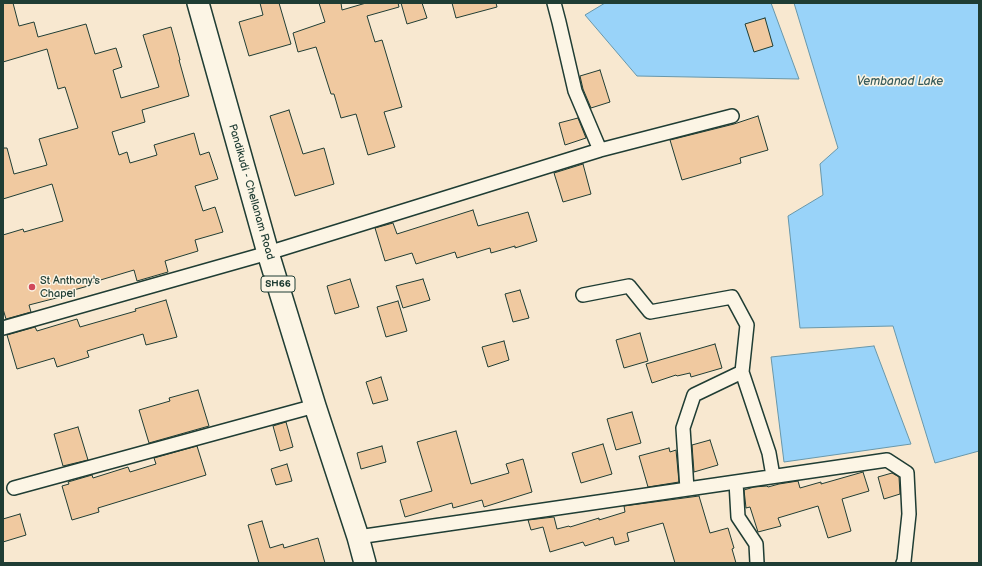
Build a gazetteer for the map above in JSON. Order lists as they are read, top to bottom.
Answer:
{
  "streets": {
    "main road": ["Pandikudi - Chellanam Road", "SH66"]
  },
  "water": ["Vembanad Lake"],
  "places": ["St Anthony's Chapel"]
}
